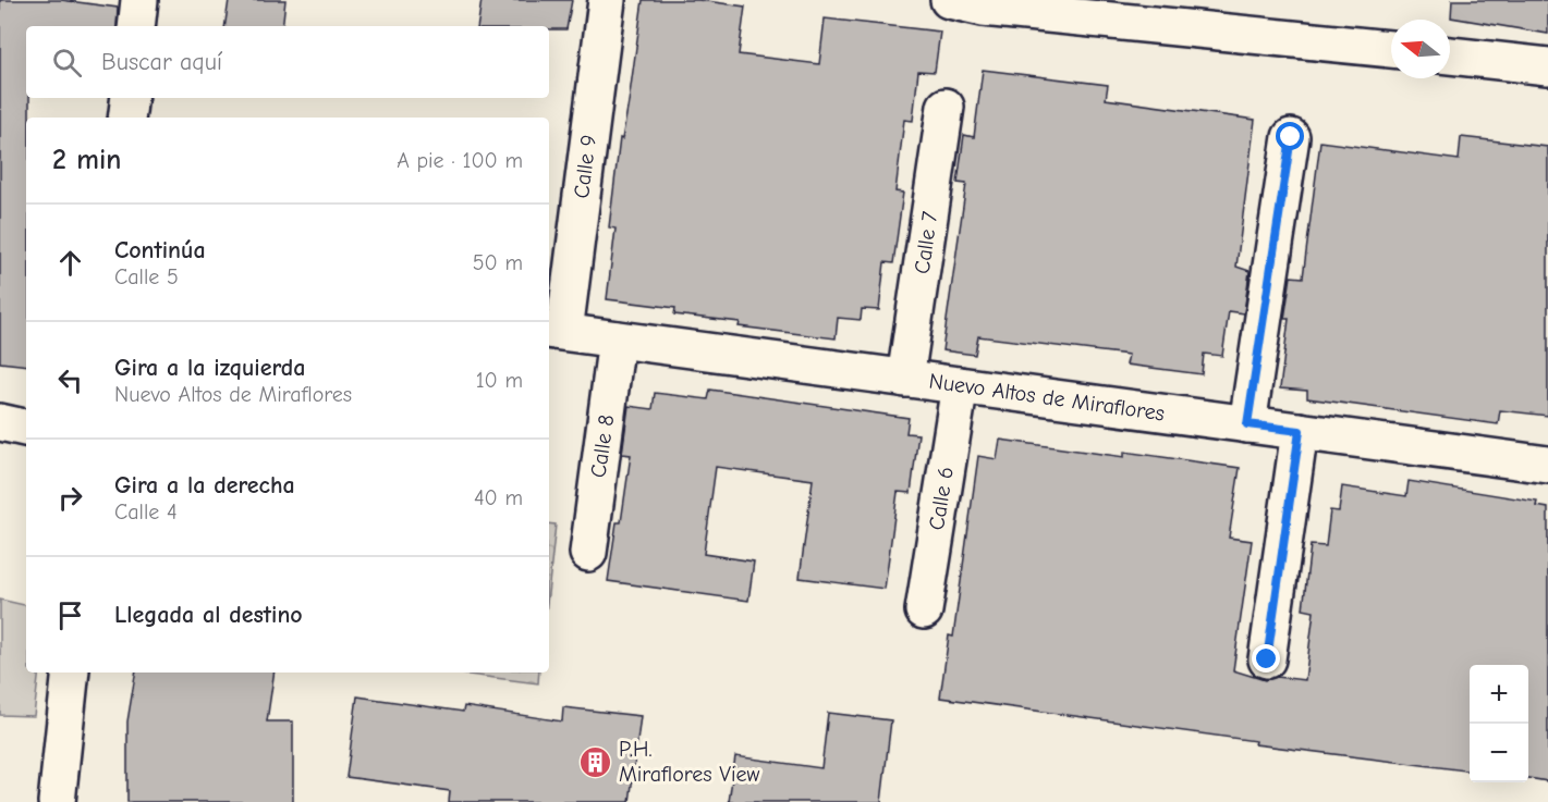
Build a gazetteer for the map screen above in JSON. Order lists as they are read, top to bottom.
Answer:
{
  "streets": {
    "street": [
      "Calle 9",
      "Calle 7",
      "Nuevo Altos de Miraflores",
      "Calle 8",
      "Calle 6"
    ]
  },
  "crossings": [
    ["Calle 9", "Nuevo Altos de Miraflores"],
    ["Calle 7", "Nuevo Altos de Miraflores"],
    ["Nuevo Altos de Miraflores", "Calle 8"],
    ["Nuevo Altos de Miraflores", "Calle 6"]
  ],
  "places": {
    "building": ["P.H. Miraflores View"]
  },
  "north": "left",
  "page": {
    "search": "Buscar aquí",
    "heading": ["2 min", "A pie · 100 m"],
    "list": [
      ["Continúa", "Calle 5", "50 m"],
      ["Gira a la izquierda", "Nuevo Altos de Miraflores", "10 m"],
      ["Gira a la derecha", "Calle 4", "40 m"],
      "Llegada al destino"
    ],
    "map_buttons": ["+", "−"]
  }
}
